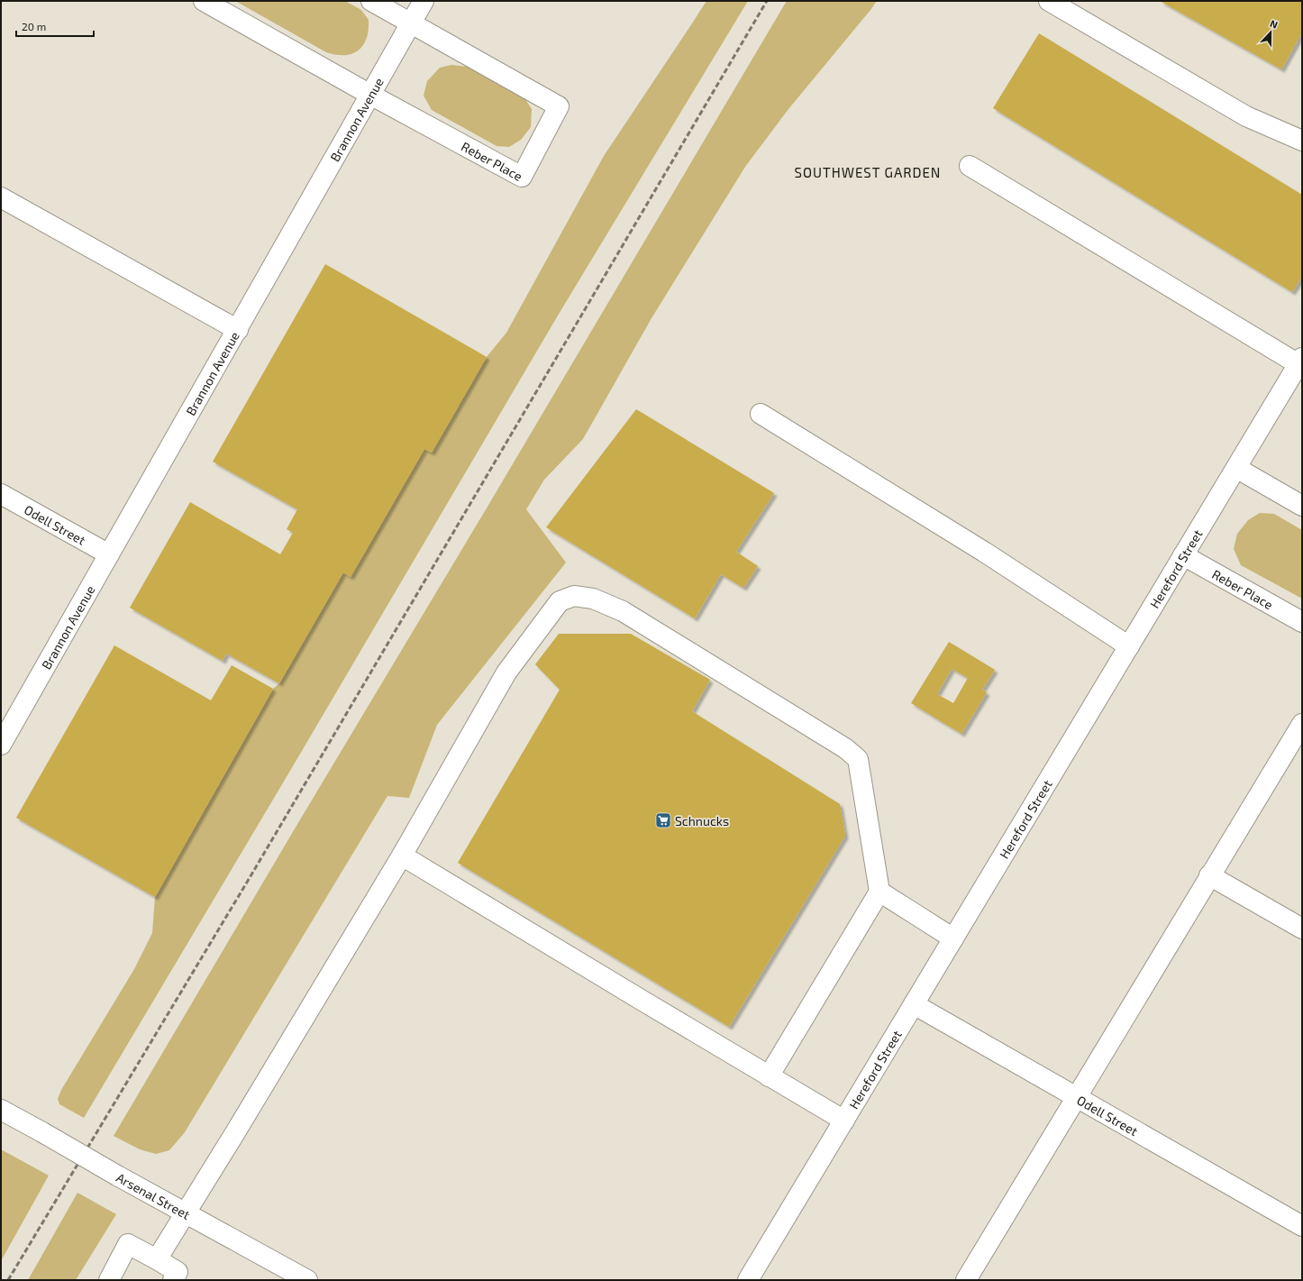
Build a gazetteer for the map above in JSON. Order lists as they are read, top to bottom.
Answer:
{
  "streets": {
    "street": [
      "Brannon Avenue",
      "Reber Place",
      "Odell Street",
      "Hereford Street",
      "Arsenal Street"
    ]
  },
  "crossings": [
    ["Brannon Avenue", "Reber Place"],
    ["Brannon Avenue", "Odell Street"],
    ["Reber Place", "Hereford Street"],
    ["Odell Street", "Hereford Street"]
  ],
  "districts": ["SOUTHWEST GARDEN"],
  "places": {
    "supermarket": ["Schnucks"]
  },
  "scale_bar": "20 m",
  "north": "top"
}
